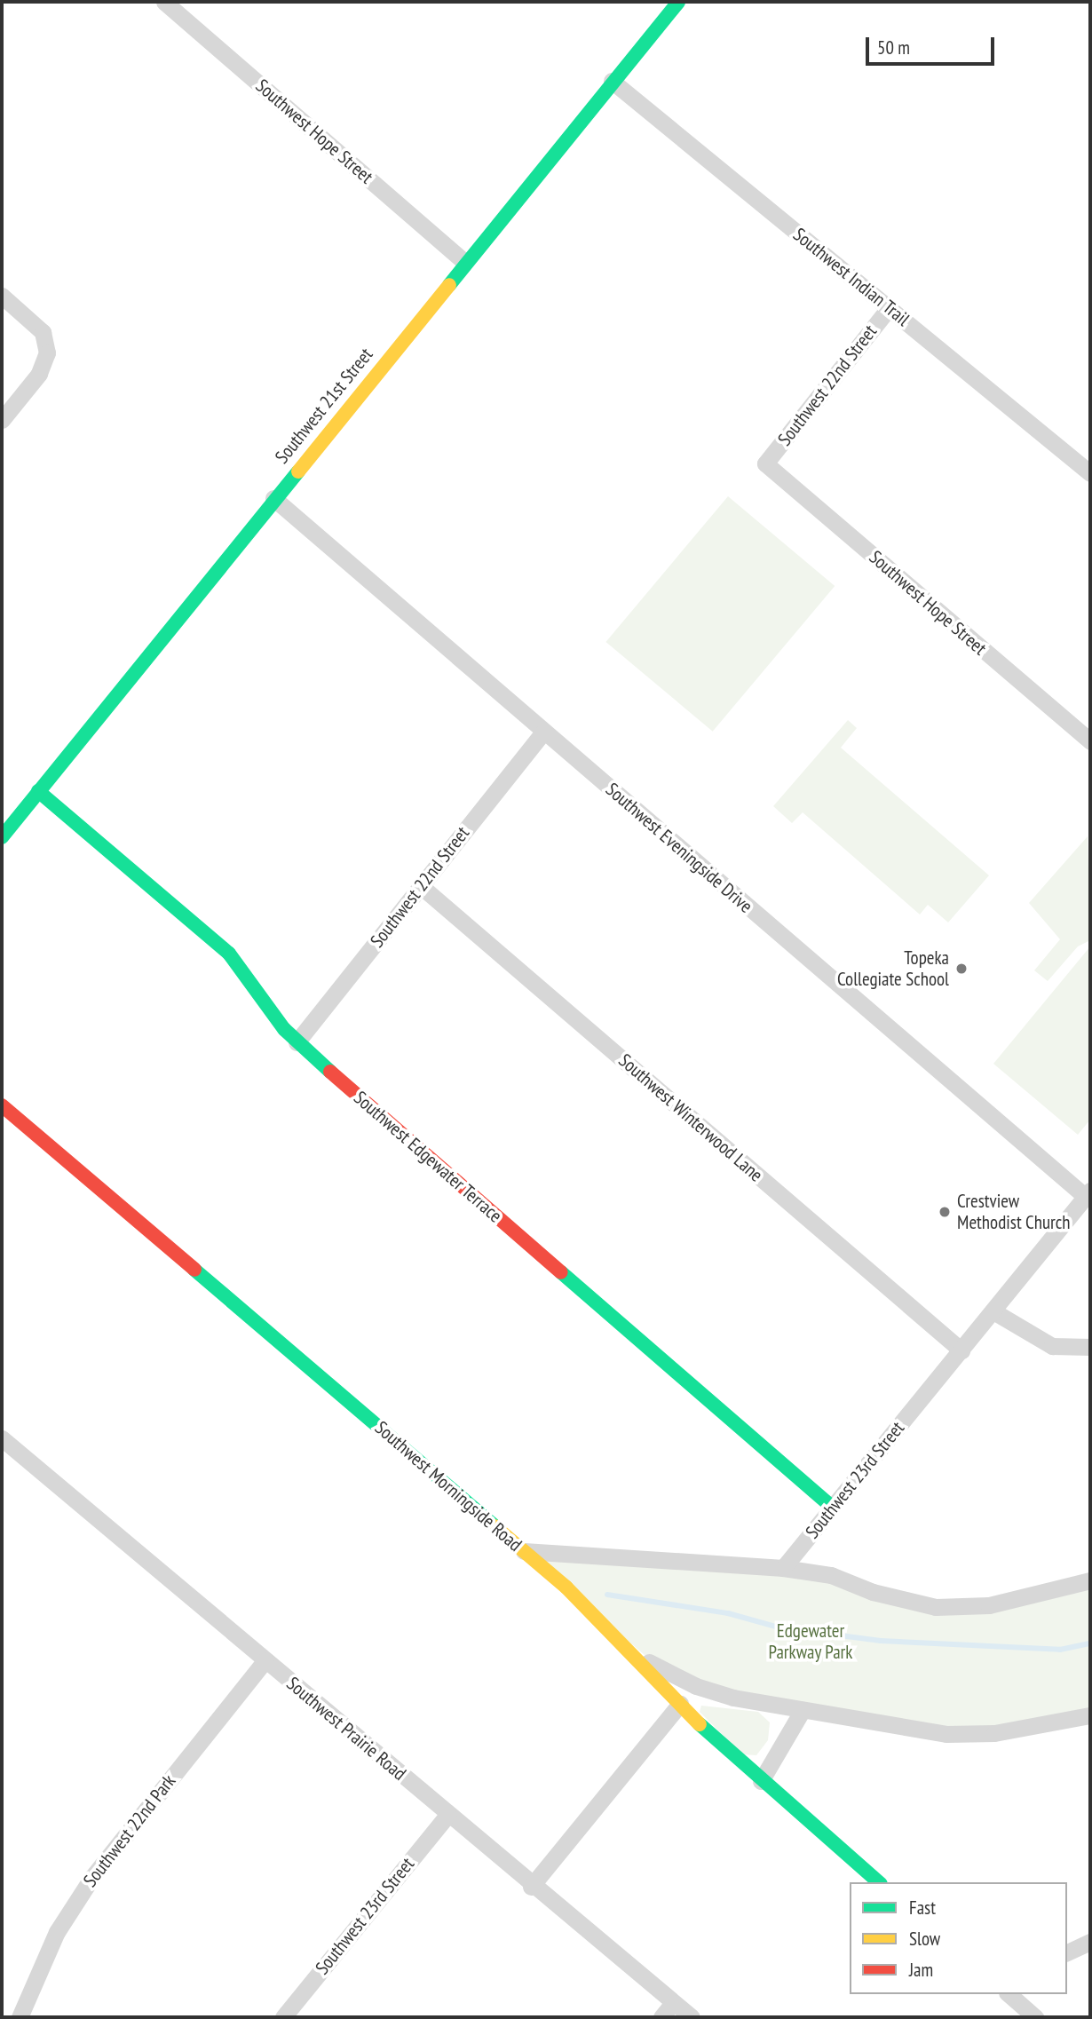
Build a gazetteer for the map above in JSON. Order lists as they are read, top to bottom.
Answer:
{
  "streets": {
    "street": [
      "Southwest Hope Street",
      "Southwest Indian Trail",
      "Southwest 22nd Street",
      "Southwest 21st Street",
      "Southwest Eveningside Drive",
      "Southwest Winterwood Lane",
      "Southwest Edgewater Terrace",
      "Southwest 23rd Street",
      "Southwest Morningside Road",
      "Southwest Prairie Road",
      "Southwest 22nd Park"
    ]
  },
  "crossings": [
    ["Southwest Hope Street", "Southwest 22nd Street"],
    ["Southwest Hope Street", "Southwest 21st Street"],
    ["Southwest Indian Trail", "Southwest 22nd Street"],
    ["Southwest Indian Trail", "Southwest 21st Street"],
    ["Southwest 22nd Street", "Southwest Eveningside Drive"],
    ["Southwest 22nd Street", "Southwest Winterwood Lane"],
    ["Southwest 22nd Street", "Southwest Edgewater Terrace"],
    ["Southwest 21st Street", "Southwest Eveningside Drive"],
    ["Southwest 21st Street", "Southwest Edgewater Terrace"],
    ["Southwest Eveningside Drive", "Southwest 23rd Street"],
    ["Southwest Winterwood Lane", "Southwest 23rd Street"],
    ["Southwest Edgewater Terrace", "Southwest 23rd Street"],
    ["Southwest 23rd Street", "Southwest Prairie Road"],
    ["Southwest Prairie Road", "Southwest 22nd Park"]
  ],
  "parks": ["Edgewater Parkway Park"],
  "places": ["Topeka Collegiate School", "Crestview Methodist Church"],
  "legend": ["Fast", "Slow", "Jam"],
  "scale_bar": "50 m"
}
